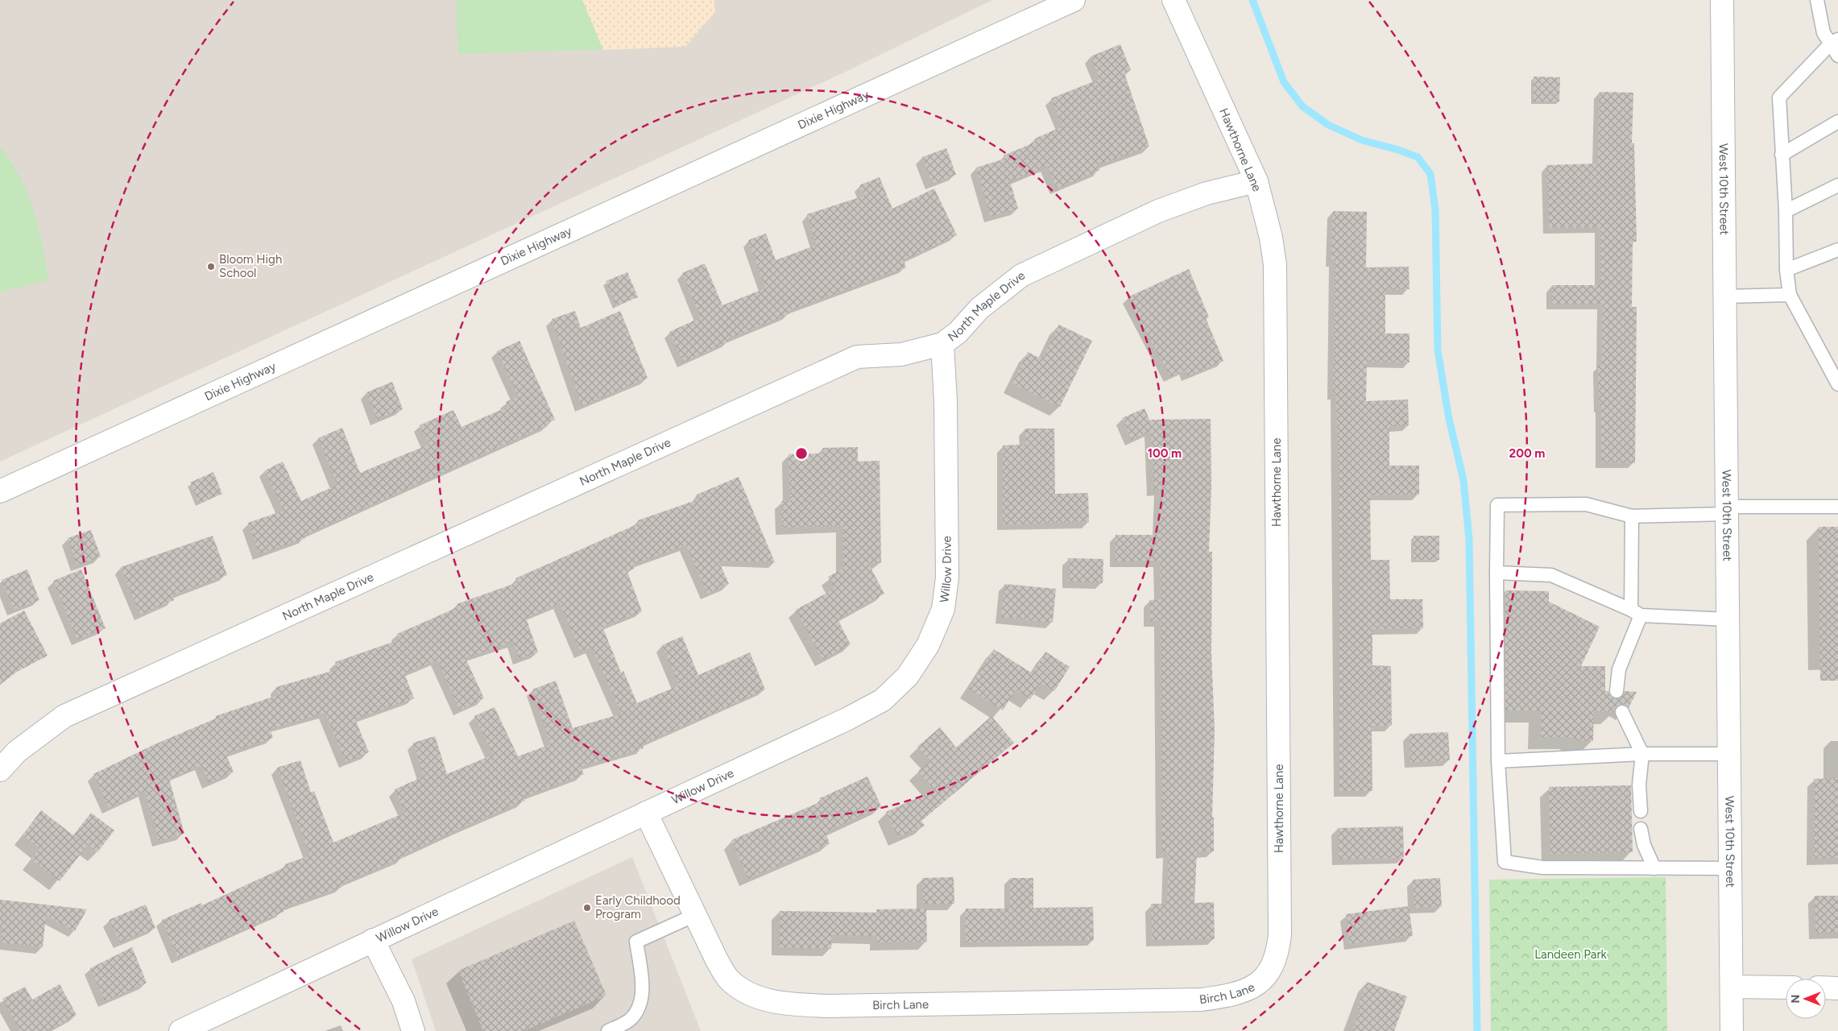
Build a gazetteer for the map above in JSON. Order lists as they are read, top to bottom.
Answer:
{
  "streets": {
    "street": [
      "Dixie Highway",
      "Hawthorne Lane",
      "West 10th Street",
      "North Maple Drive",
      "Willow Drive",
      "Birch Lane"
    ]
  },
  "crossings": [
    ["Hawthorne Lane", "North Maple Drive"],
    ["Hawthorne Lane", "Birch Lane"],
    ["North Maple Drive", "Willow Drive"],
    ["Willow Drive", "Birch Lane"]
  ],
  "parks": ["Landeen Park"],
  "places": ["Bloom High School", "Early Childhood Program"],
  "north": "left",
  "rings": ["100 m", "200 m"]
}
